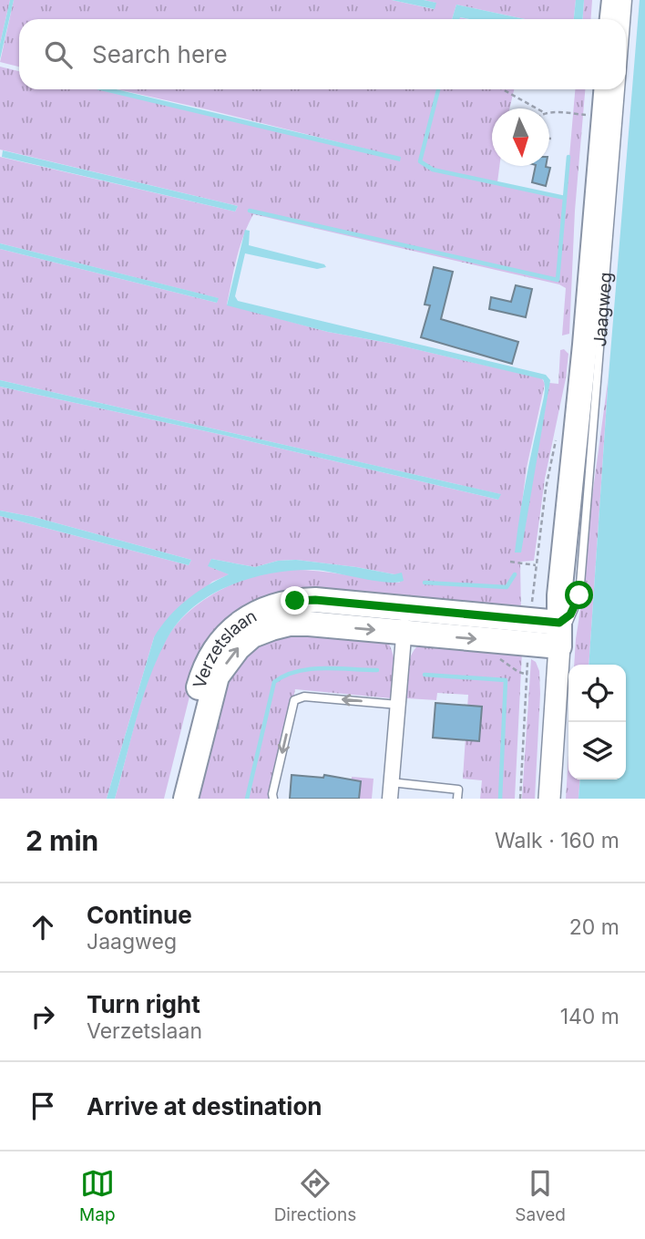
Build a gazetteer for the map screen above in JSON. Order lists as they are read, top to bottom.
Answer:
{
  "streets": {
    "main road": ["Jaagweg", "Verzetslaan"]
  },
  "crossings": [
    ["Jaagweg", "Verzetslaan"]
  ],
  "north": "bottom",
  "page": {
    "search": "Search here",
    "heading": ["2 min", "Walk · 160 m"],
    "list": [
      ["Continue", "Jaagweg", "20 m"],
      ["Turn right", "Verzetslaan", "140 m"],
      "Arrive at destination"
    ],
    "nav": ["Map", "Directions", "Saved"]
  }
}
